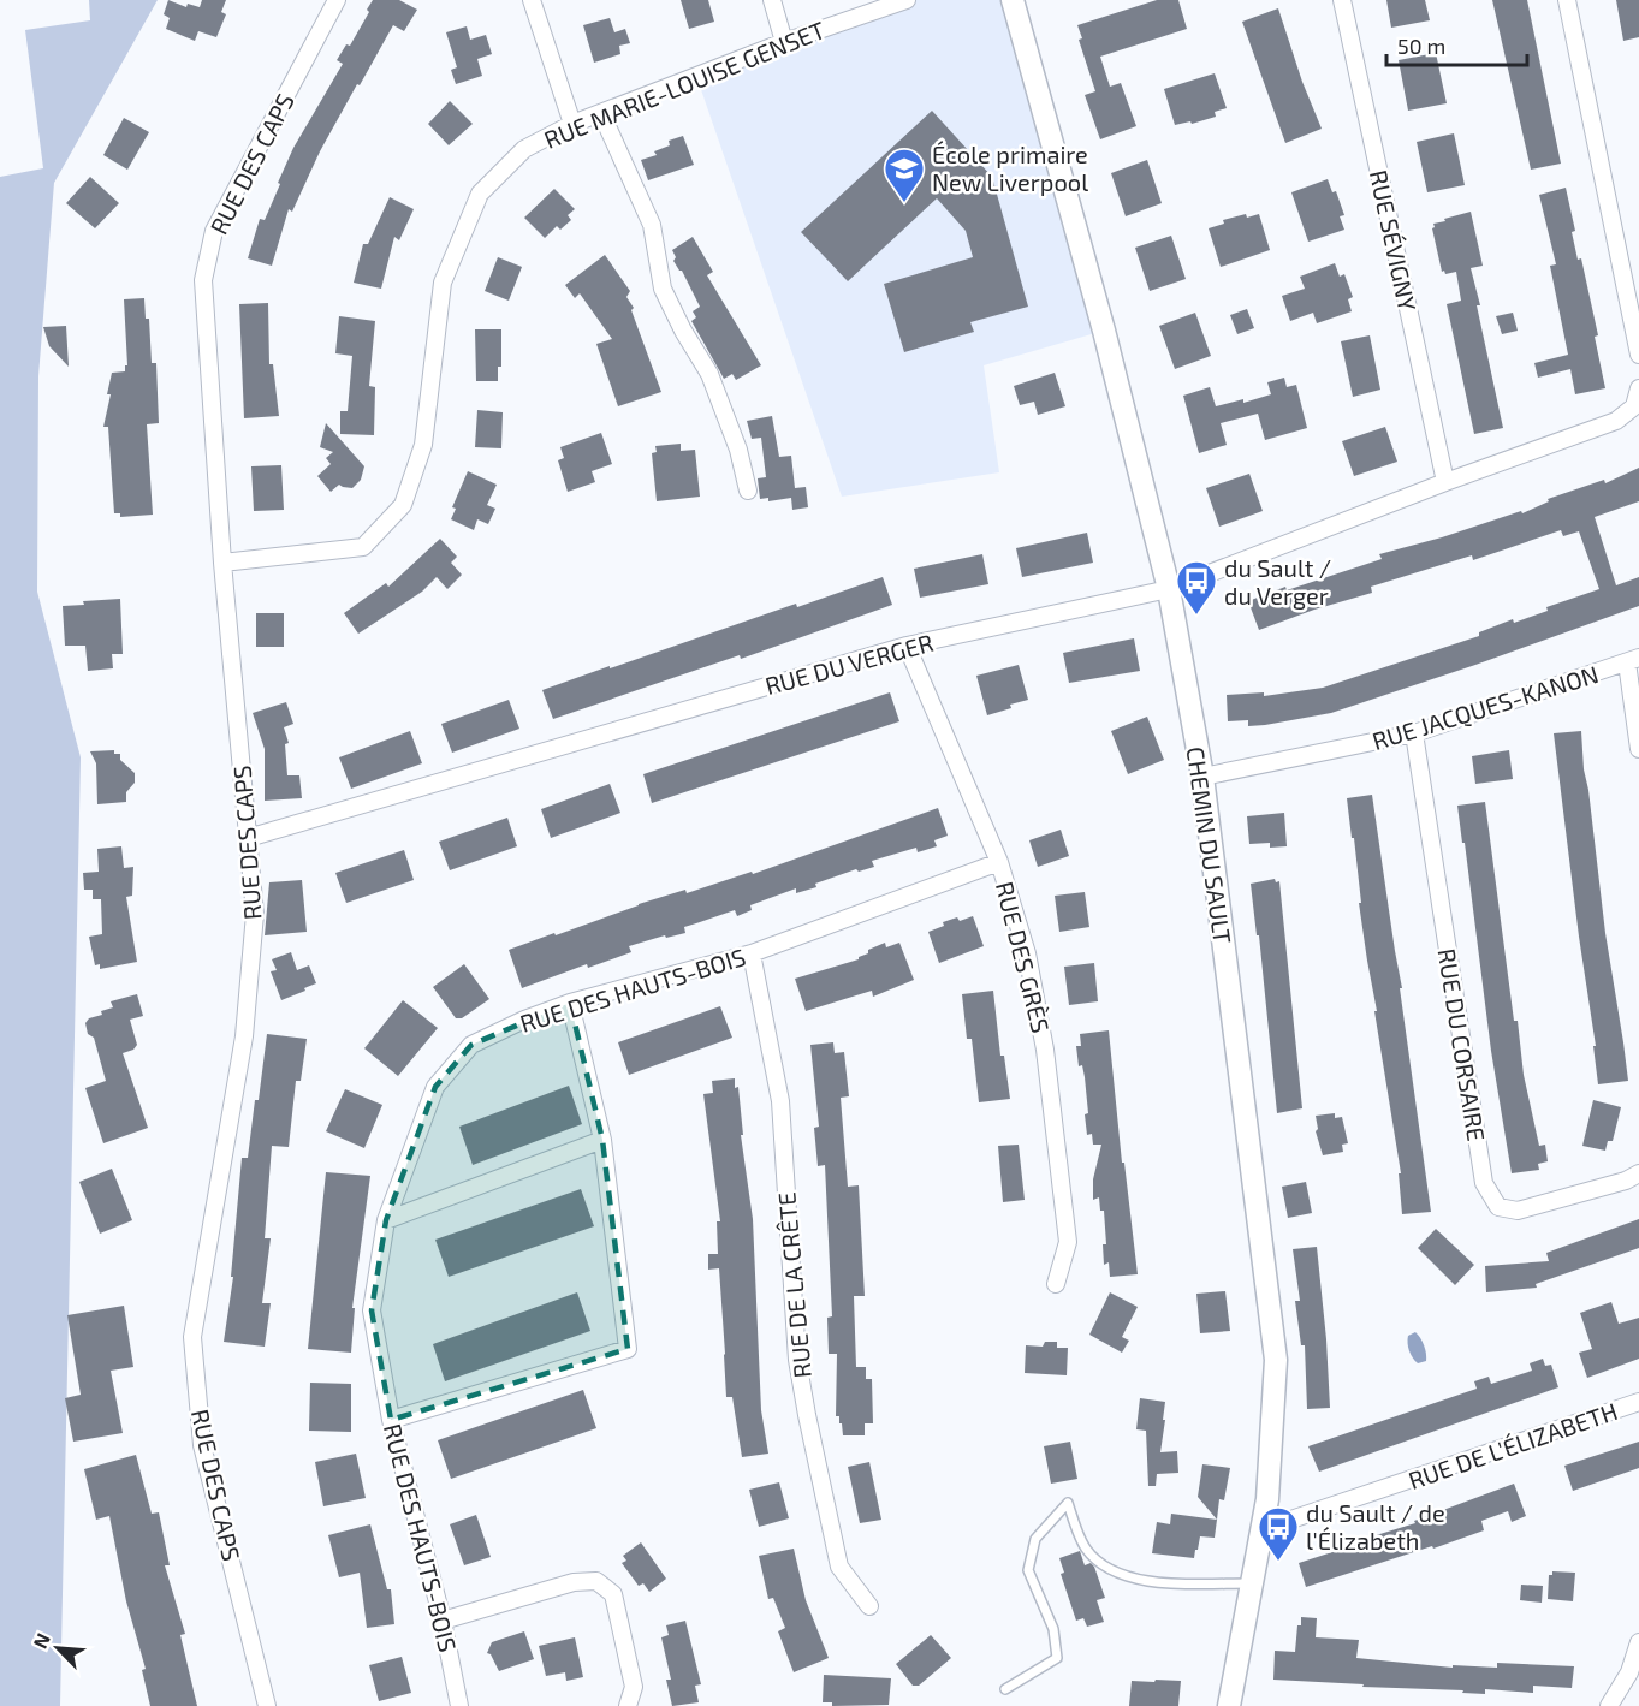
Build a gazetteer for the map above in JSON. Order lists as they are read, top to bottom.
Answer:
{
  "streets": {
    "street": [
      "RUE MARIE-LOUISE GENSET",
      "RUE DES CAPS",
      "RUE SÉVIGNY",
      "RUE DU VERGER",
      "RUE JACQUES-KANON",
      "CHEMIN DU SAULT",
      "RUE DES GRÈS",
      "RUE DES HAUTS-BOIS",
      "RUE DU CORSAIRE",
      "RUE DE LA CRÊTE",
      "RUE DE L'ÉLIZABETH"
    ]
  },
  "crossings": [
    ["RUE MARIE-LOUISE GENSET", "RUE DES CAPS"],
    ["RUE DES CAPS", "RUE DU VERGER"],
    ["RUE SÉVIGNY", "RUE DU VERGER"],
    ["RUE DU VERGER", "CHEMIN DU SAULT"],
    ["RUE DU VERGER", "RUE DES GRÈS"],
    ["RUE JACQUES-KANON", "CHEMIN DU SAULT"],
    ["RUE JACQUES-KANON", "RUE DU CORSAIRE"],
    ["CHEMIN DU SAULT", "RUE DE L'ÉLIZABETH"],
    ["RUE DES GRÈS", "RUE DES HAUTS-BOIS"],
    ["RUE DES HAUTS-BOIS", "RUE DE LA CRÊTE"]
  ],
  "places": {
    "school or university": ["École primaire New Liverpool"],
    "bus stop": ["du Sault / du Verger", "du Sault / de l'Élizabeth"]
  },
  "scale_bar": "50 m",
  "north": "top left"
}
